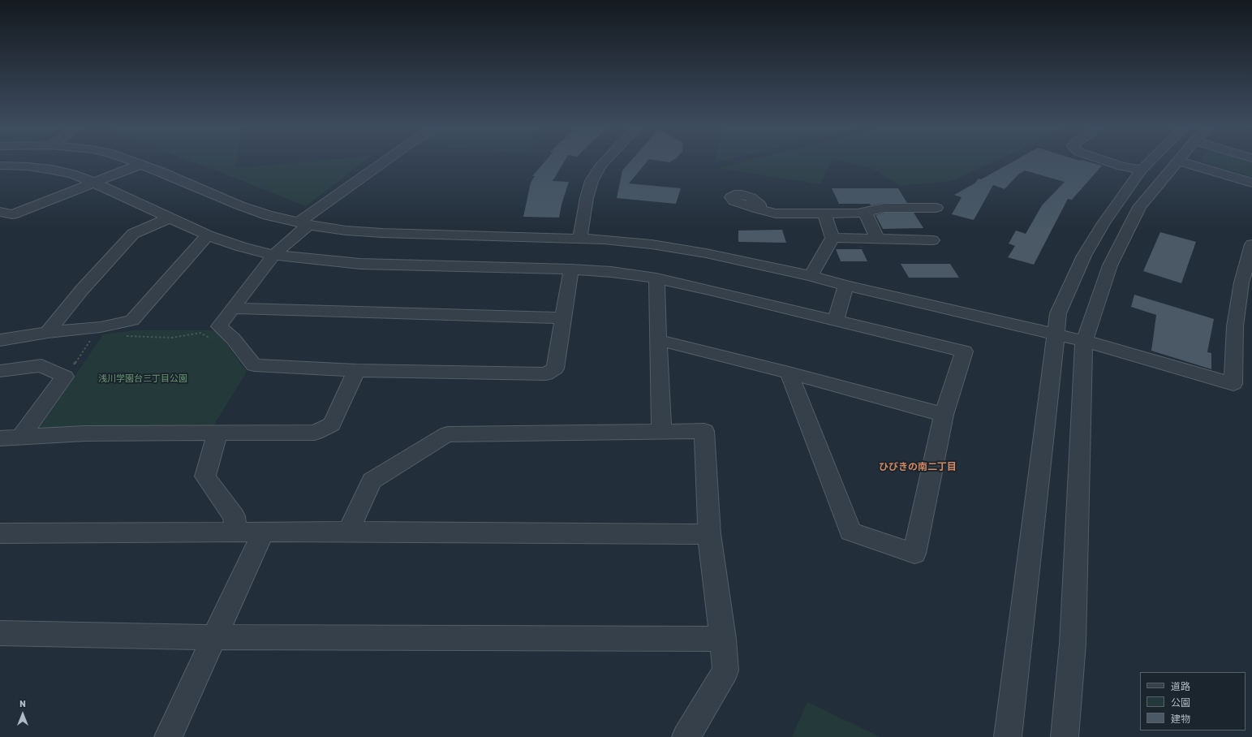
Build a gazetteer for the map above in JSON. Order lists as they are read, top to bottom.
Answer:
{
  "districts": ["ひびきの南二丁目"],
  "parks": ["浅川学園台三丁目公園"],
  "legend": ["道路", "公園", "建物"],
  "north": "top"
}
